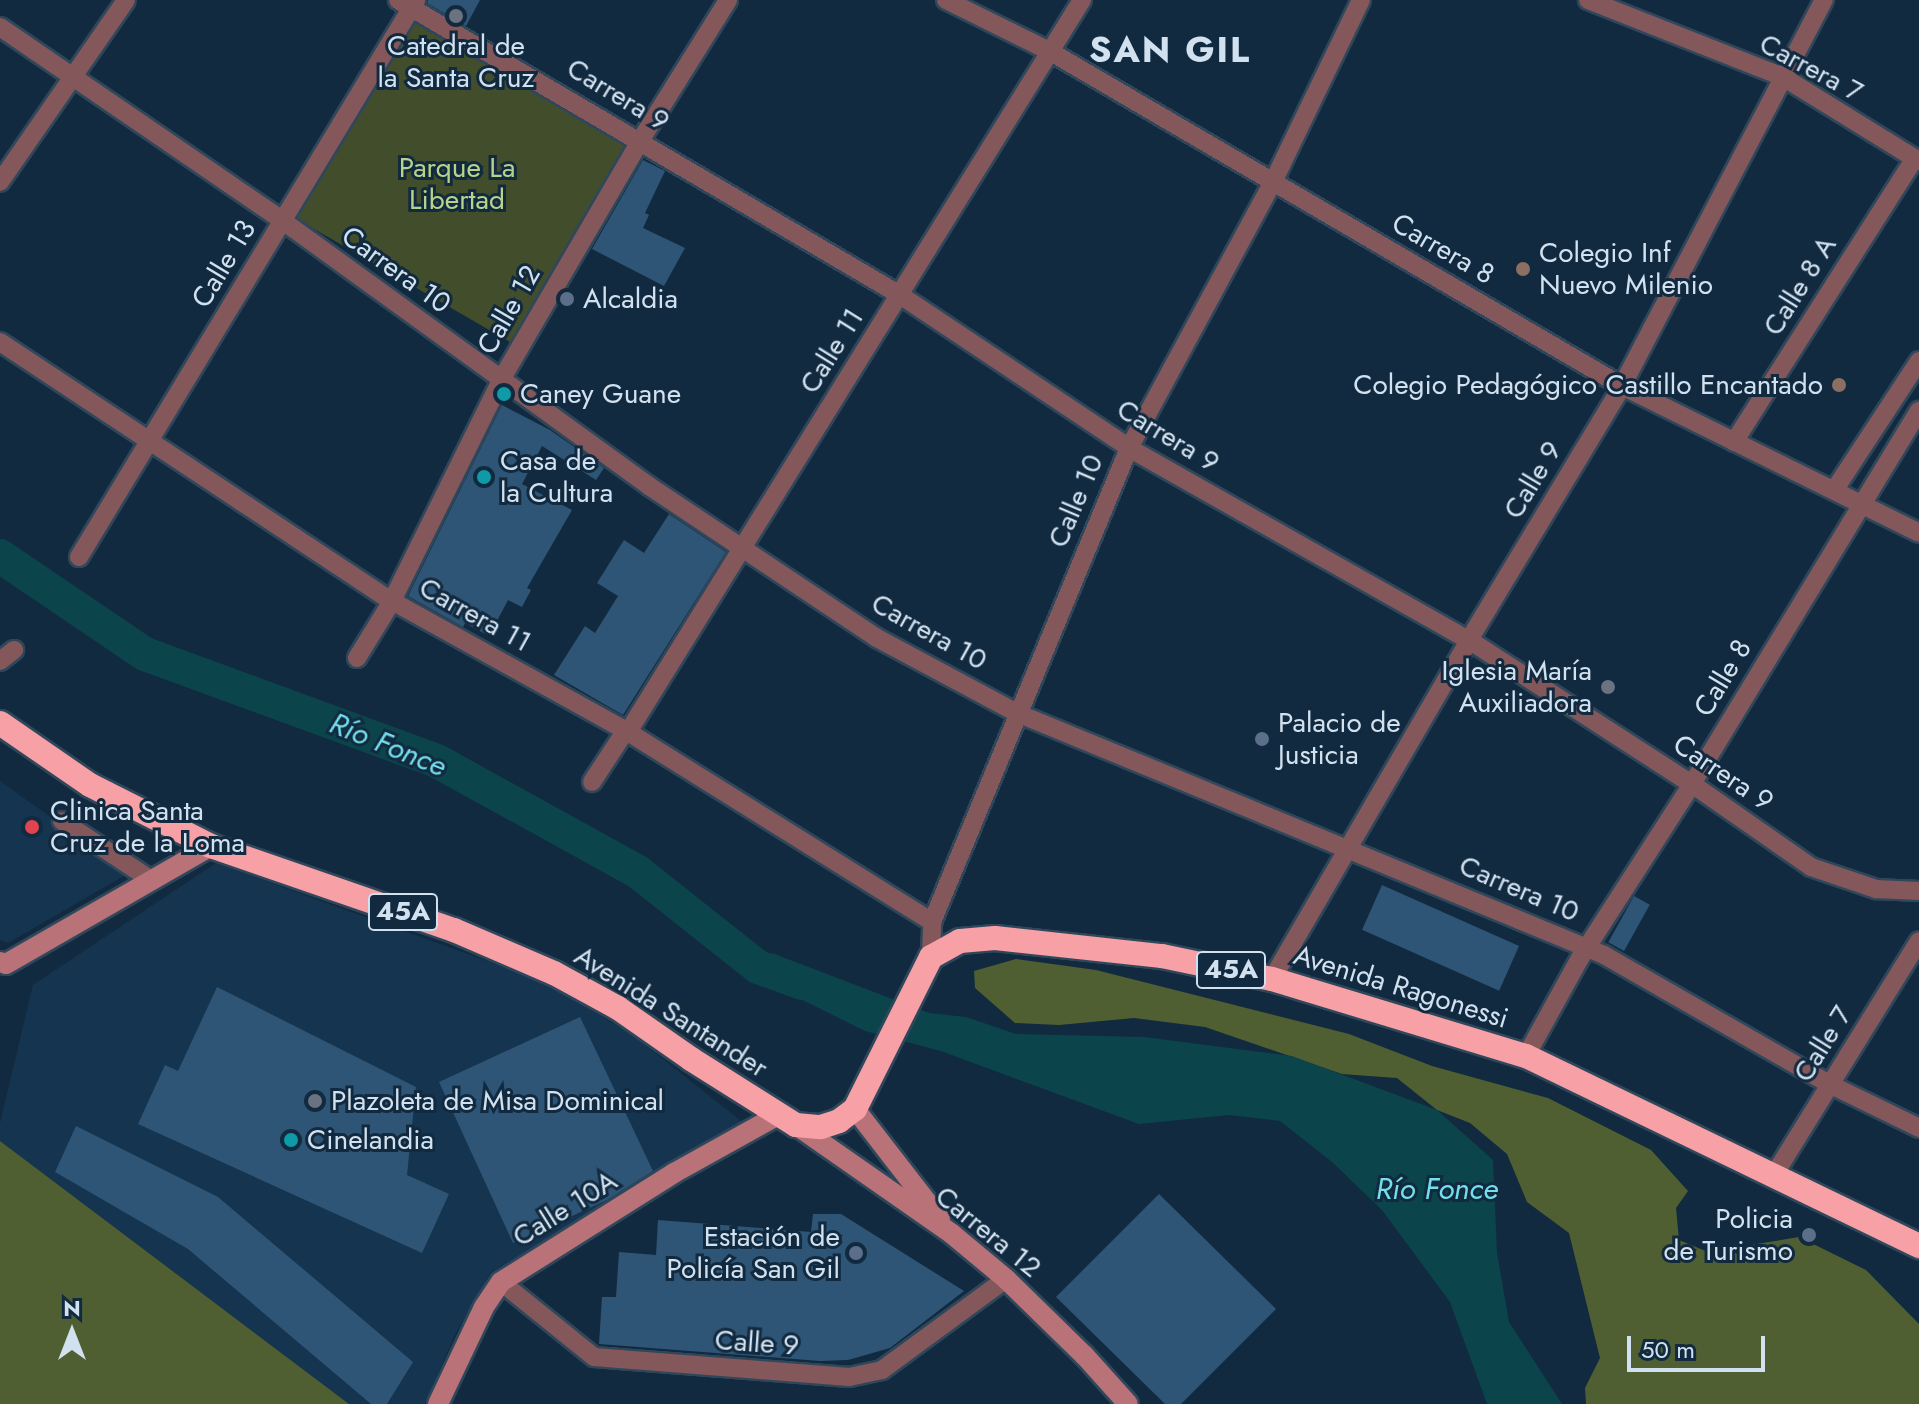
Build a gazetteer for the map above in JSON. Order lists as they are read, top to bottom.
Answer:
{
  "streets": {
    "highway": ["45A", "Avenida Ragonessi", "Avenida Santander"],
    "street": [
      "Carrera 7",
      "Carrera 9",
      "Carrera 8",
      "Calle 13",
      "Carrera 10",
      "Calle 8 A",
      "Calle 12",
      "Calle 11",
      "Calle 9",
      "Calle 10",
      "Carrera 11",
      "Calle 8",
      "Calle 7",
      "Calle 10A",
      "Carrera 12"
    ]
  },
  "crossings": [
    ["Carrera 7", "Calle 8 A"],
    ["Carrera 7", "Calle 9"],
    ["Carrera 9", "Calle 13"],
    ["Carrera 9", "Calle 12"],
    ["Carrera 9", "Calle 11"],
    ["Carrera 9", "Calle 9"],
    ["Carrera 9", "Calle 10"],
    ["Carrera 9", "Calle 8"],
    ["Carrera 8", "Calle 8 A"],
    ["Carrera 8", "Calle 11"],
    ["Carrera 8", "Calle 9"],
    ["Carrera 8", "Calle 10"],
    ["Carrera 8", "Calle 8"],
    ["Calle 13", "Carrera 10"],
    ["Calle 13", "Carrera 11"],
    ["Carrera 10", "Calle 12"],
    ["Carrera 10", "Calle 11"],
    ["Carrera 10", "Calle 9"],
    ["Carrera 10", "Calle 10"],
    ["Carrera 10", "Calle 8"],
    ["Carrera 10", "Calle 7"],
    ["Calle 12", "Carrera 11"],
    ["Calle 11", "Carrera 11"],
    ["Calle 9", "Avenida Ragonessi"],
    ["Calle 9", "Calle 10A"],
    ["Calle 9", "Carrera 12"],
    ["Calle 10", "Carrera 11"],
    ["Calle 10", "Avenida Ragonessi"],
    ["Calle 8", "Avenida Ragonessi"],
    ["Avenida Ragonessi", "Calle 7"],
    ["Avenida Santander", "Calle 10A"],
    ["Avenida Santander", "Carrera 12"],
    ["Calle 10A", "Carrera 12"]
  ],
  "districts": ["SAN GIL"],
  "water": ["Río Fonce"],
  "parks": ["Parque La Libertad"],
  "places": [
    "Catedral de la Santa Cruz",
    "Colegio Inf Nuevo Milenio",
    "Alcaldia",
    "Colegio Pedagógico Castillo Encantado",
    "Caney Guane",
    "Casa de la Cultura",
    "Iglesia María Auxiliadora",
    "Palacio de Justicia",
    "Clinica Santa Cruz de la Loma",
    "Plazoleta de Misa Dominical",
    "Cinelandia",
    "Policia de Turismo",
    "Estación de Policía San Gil"
  ],
  "scale_bar": "50 m",
  "north": "top"
}
